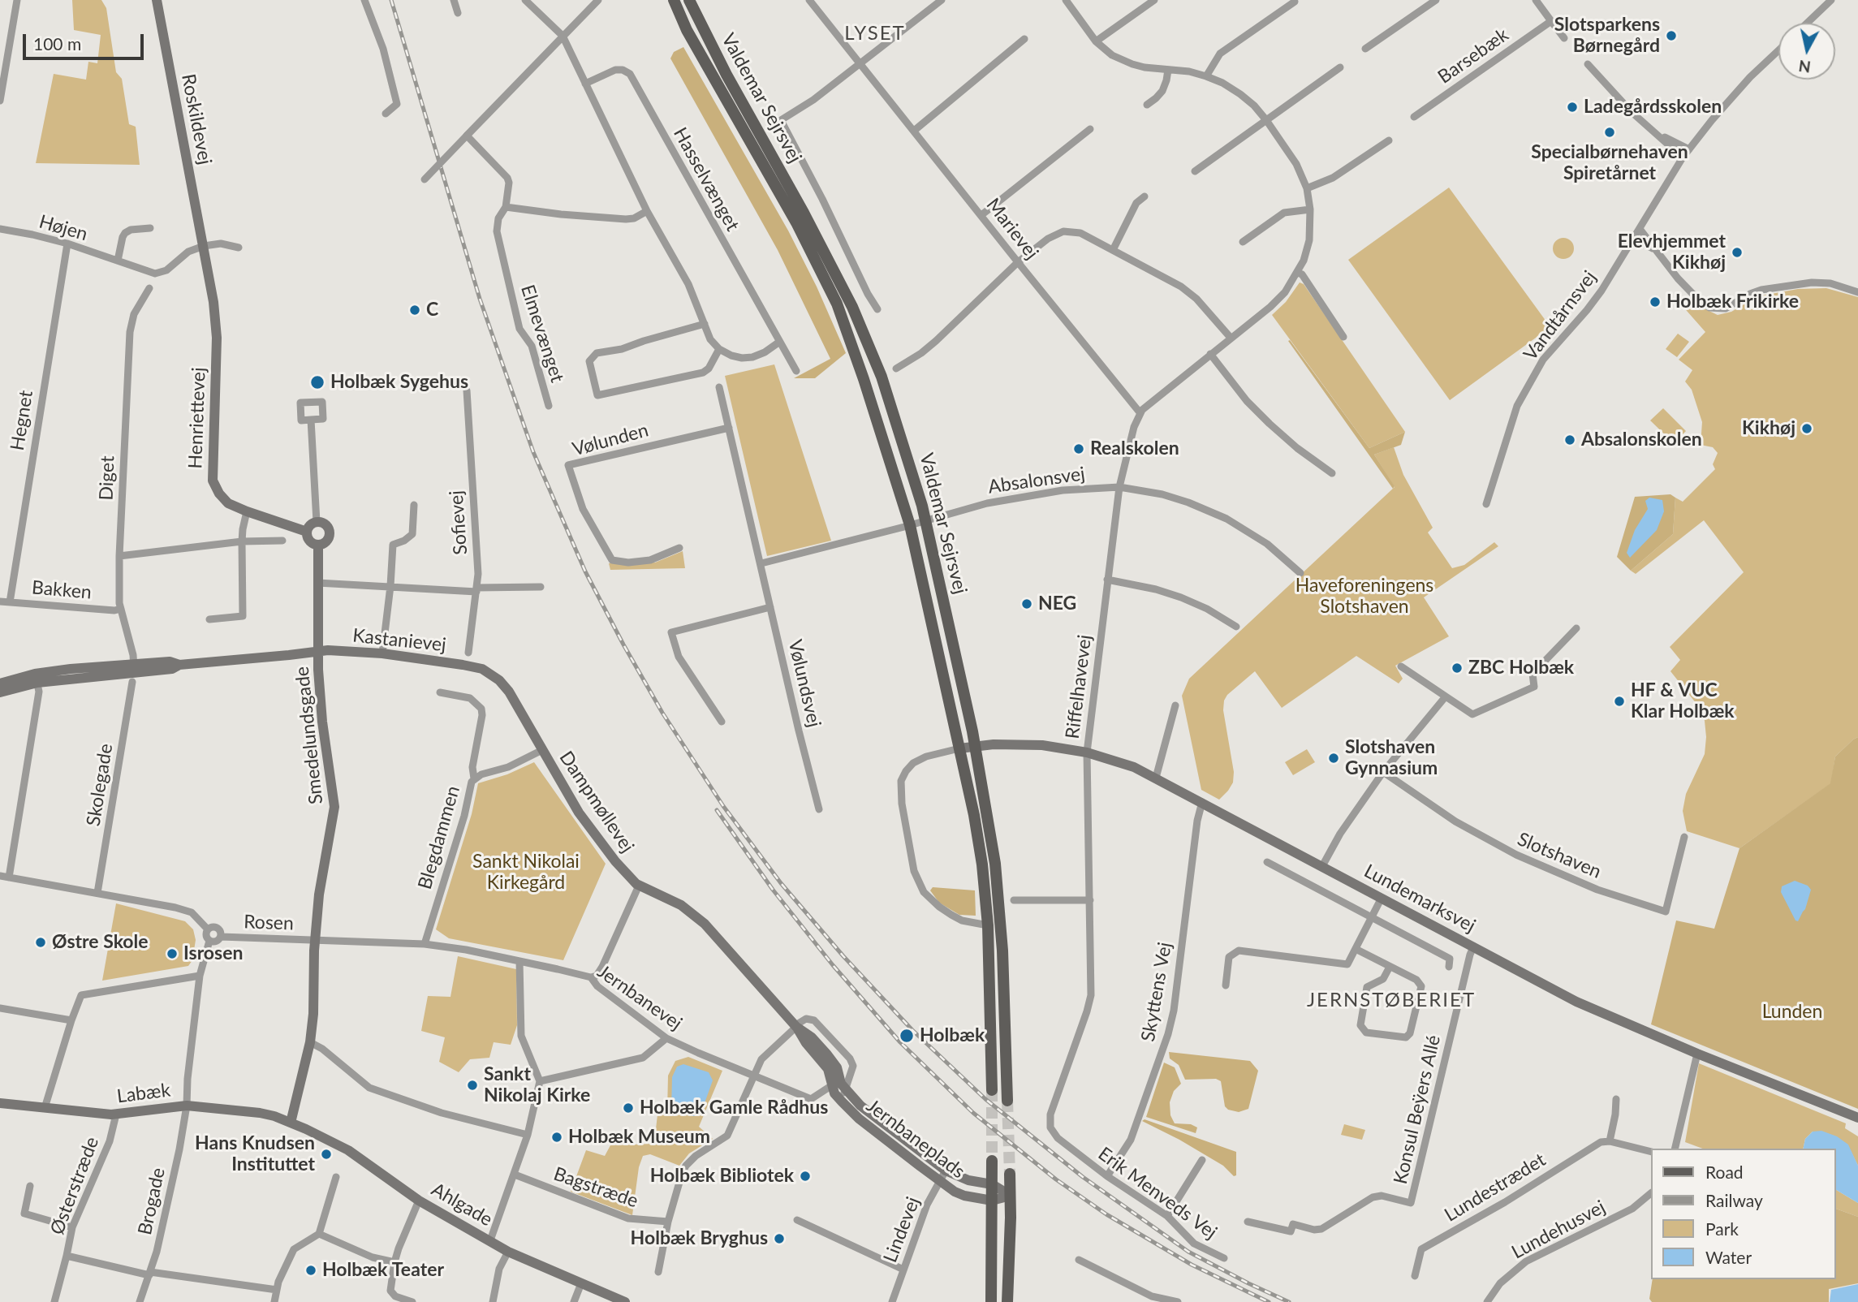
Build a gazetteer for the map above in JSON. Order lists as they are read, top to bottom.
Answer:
{
  "streets": {
    "main road": ["Valdemar Sejrsvej"],
    "street": [
      "Barsebæk",
      "Roskildevej",
      "Hasselvænget",
      "Højen",
      "Marievej",
      "Vandtårnsvej",
      "Elmevænget",
      "Henriettevej",
      "Hegnet",
      "Vølunden",
      "Diget",
      "Absalonsvej",
      "Sofievej",
      "Bakken",
      "Kastanievej",
      "Vølundsvej",
      "Riffelhavevej",
      "Smedelundsgade",
      "Skolegade",
      "Dampmøllevej",
      "Blegdammen",
      "Slotshaven",
      "Lundemarksvej",
      "Rosen",
      "Skyttens Vej",
      "Jernbanevej",
      "Labæk",
      "Konsul Beÿers Allé",
      "Jernbaneplads",
      "Østerstræde",
      "Bagstræde",
      "Lundestrædet",
      "Erik Menveds Vej",
      "Brogade",
      "Ahlgade",
      "Lindevej",
      "Lundehusvej"
    ]
  },
  "crossings": [
    ["Valdemar Sejrsvej", "Absalonsvej"],
    ["Valdemar Sejrsvej", "Lundemarksvej"],
    ["Roskildevej", "Højen"],
    ["Roskildevej", "Henriettevej"],
    ["Højen", "Henriettevej"],
    ["Højen", "Hegnet"],
    ["Marievej", "Riffelhavevej"],
    ["Henriettevej", "Smedelundsgade"],
    ["Hegnet", "Bakken"],
    ["Diget", "Bakken"],
    ["Diget", "Kastanievej"],
    ["Diget", "Skolegade"],
    ["Absalonsvej", "Vølundsvej"],
    ["Absalonsvej", "Riffelhavevej"],
    ["Kastanievej", "Smedelundsgade"],
    ["Kastanievej", "Skolegade"],
    ["Kastanievej", "Dampmøllevej"],
    ["Riffelhavevej", "Lundemarksvej"],
    ["Riffelhavevej", "Erik Menveds Vej"],
    ["Smedelundsgade", "Rosen"],
    ["Smedelundsgade", "Jernbanevej"],
    ["Smedelundsgade", "Labæk"],
    ["Smedelundsgade", "Ahlgade"],
    ["Dampmøllevej", "Blegdammen"],
    ["Dampmøllevej", "Jernbaneplads"],
    ["Blegdammen", "Jernbanevej"],
    ["Lundemarksvej", "Skyttens Vej"],
    ["Lundemarksvej", "Konsul Beÿers Allé"],
    ["Rosen", "Jernbanevej"],
    ["Rosen", "Brogade"],
    ["Skyttens Vej", "Erik Menveds Vej"],
    ["Jernbanevej", "Jernbaneplads"],
    ["Labæk", "Østerstræde"],
    ["Labæk", "Brogade"],
    ["Labæk", "Ahlgade"],
    ["Jernbaneplads", "Lindevej"]
  ],
  "districts": ["LYSET", "JERNSTØBERIET"],
  "parks": ["Haveforeningens Slotshaven", "Sankt Nikolai Kirkegård", "Lunden"],
  "places": [
    "Slotsparkens Børnegård",
    "Ladegårdsskolen",
    "Specialbørnehaven Spiretårnet",
    "Elevhjemmet Kikhøj",
    "Holbæk Frikirke",
    "C",
    "Holbæk Sygehus",
    "Kikhøj",
    "Absalonskolen",
    "Realskolen",
    "NEG",
    "ZBC Holbæk",
    "HF & VUC Klar Holbæk",
    "Slotshaven Gynnasium",
    "Østre Skole",
    "Isrosen",
    "Holbæk",
    "Sankt Nikolaj Kirke",
    "Holbæk Gamle Rådhus",
    "Holbæk Museum",
    "Hans Knudsen Instituttet",
    "Holbæk Bibliotek",
    "Holbæk Bryghus",
    "Holbæk Teater"
  ],
  "legend": [
    "Road",
    "Railway",
    "Park",
    "Water"
  ],
  "scale_bar": "100 m",
  "north": "bottom"
}
